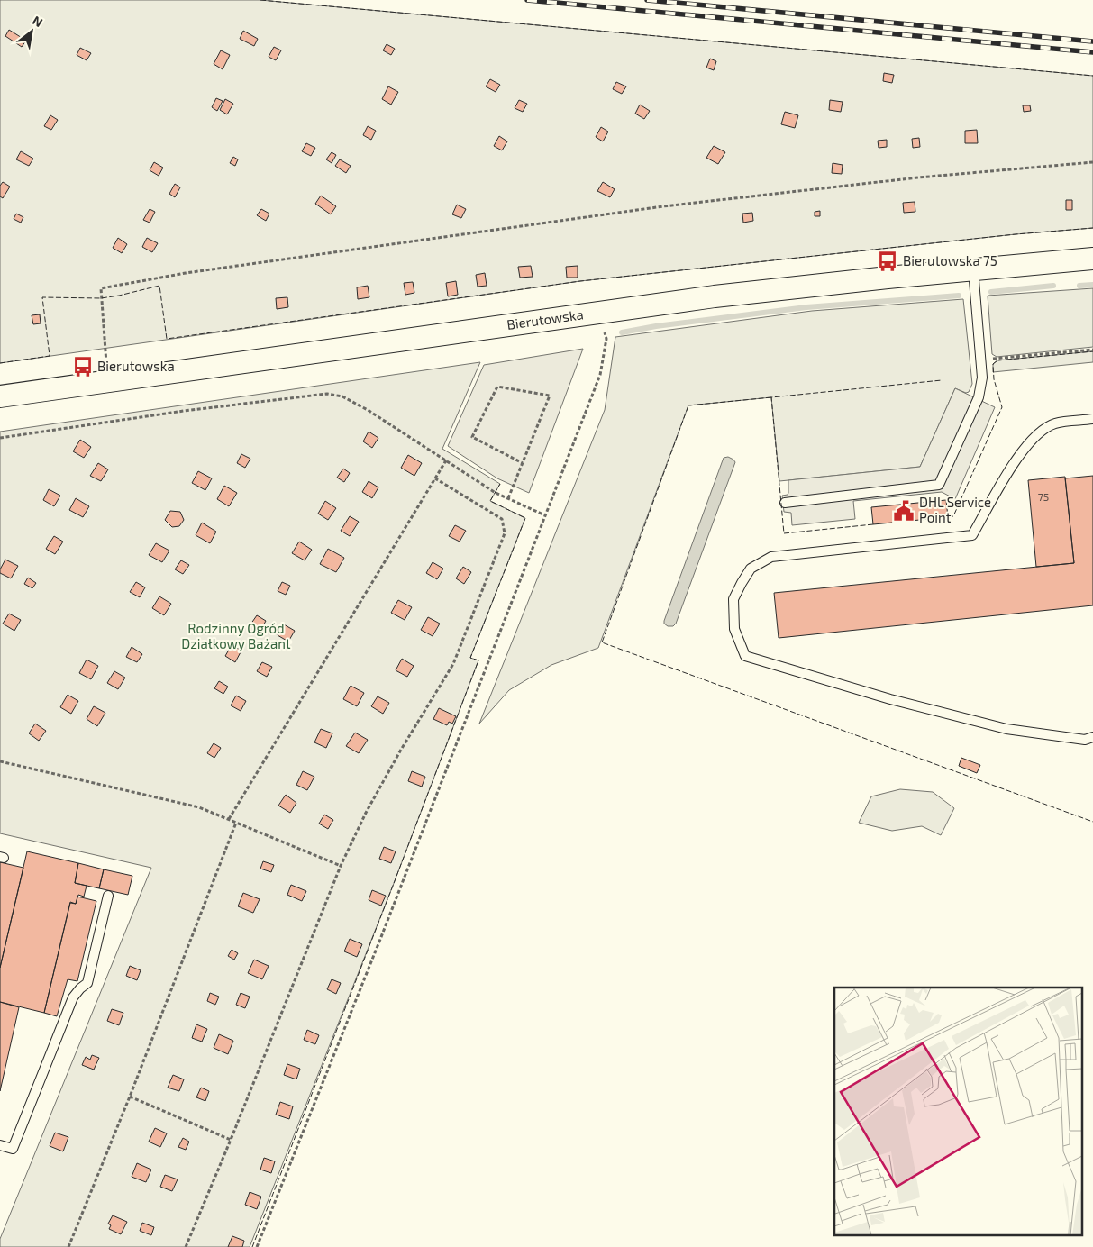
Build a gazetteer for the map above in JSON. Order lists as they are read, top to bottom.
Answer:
{
  "streets": {
    "street": ["Bierutowska"]
  },
  "parks": ["Rodzinny Ogród Działkowy Bażant"],
  "places": {
    "bus stop": ["Bierutowska 75", "Bierutowska"],
    "public building": ["DHL Service Point"]
  },
  "house_numbers": ["75"],
  "north": "top right"
}
